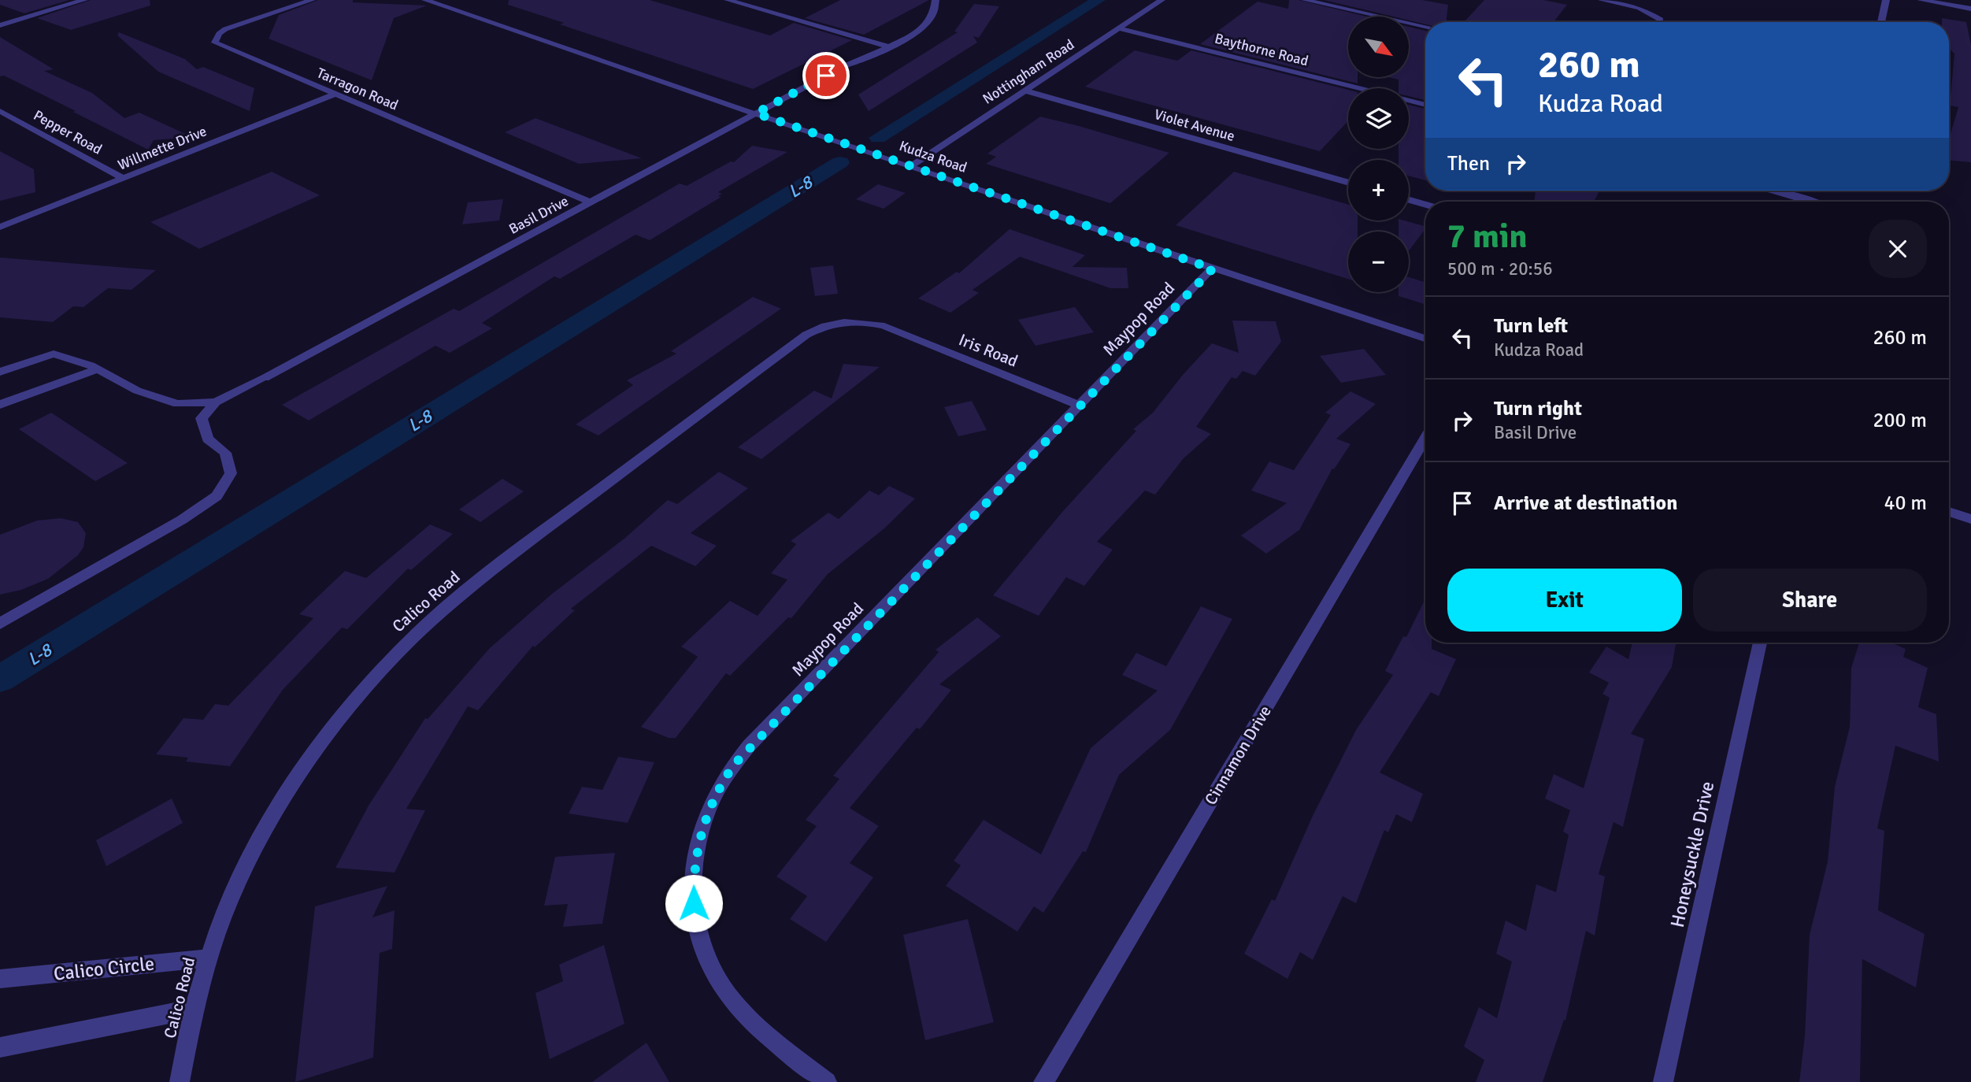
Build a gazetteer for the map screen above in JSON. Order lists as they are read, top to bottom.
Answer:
{
  "streets": {
    "street": [
      "Baythorne Road",
      "Nottingham Road",
      "Tarragon Road",
      "Violet Avenue",
      "Pepper Road",
      "Willmette Drive",
      "Kudza Road",
      "Basil Drive",
      "Maypop Road",
      "Iris Road",
      "Calico Road",
      "Cinnamon Drive",
      "Honeysuckle Drive",
      "Calico Circle"
    ]
  },
  "crossings": [
    ["Baythorne Road", "Nottingham Road"],
    ["Nottingham Road", "Violet Avenue"],
    ["Nottingham Road", "Kudza Road"],
    ["Tarragon Road", "Willmette Drive"],
    ["Tarragon Road", "Basil Drive"],
    ["Pepper Road", "Willmette Drive"],
    ["Kudza Road", "Basil Drive"],
    ["Kudza Road", "Maypop Road"],
    ["Maypop Road", "Iris Road"],
    ["Iris Road", "Calico Road"],
    ["Calico Road", "Calico Circle"]
  ],
  "water": ["L-8"],
  "north": "bottom right",
  "page": {
    "map_buttons": ["+", "−"],
    "turn": ["260 m", "Kudza Road"],
    "then": "Then",
    "heading": ["7 min", "500 m · 20:56"],
    "list": [
      {
        "name": "Turn left",
        "note": "Kudza Road",
        "value": "260 m"
      },
      {
        "name": "Turn right",
        "note": "Basil Drive",
        "value": "200 m"
      },
      {
        "name": "Arrive at destination",
        "value": "40 m"
      }
    ],
    "buttons": ["Exit", "Share"]
  }
}
